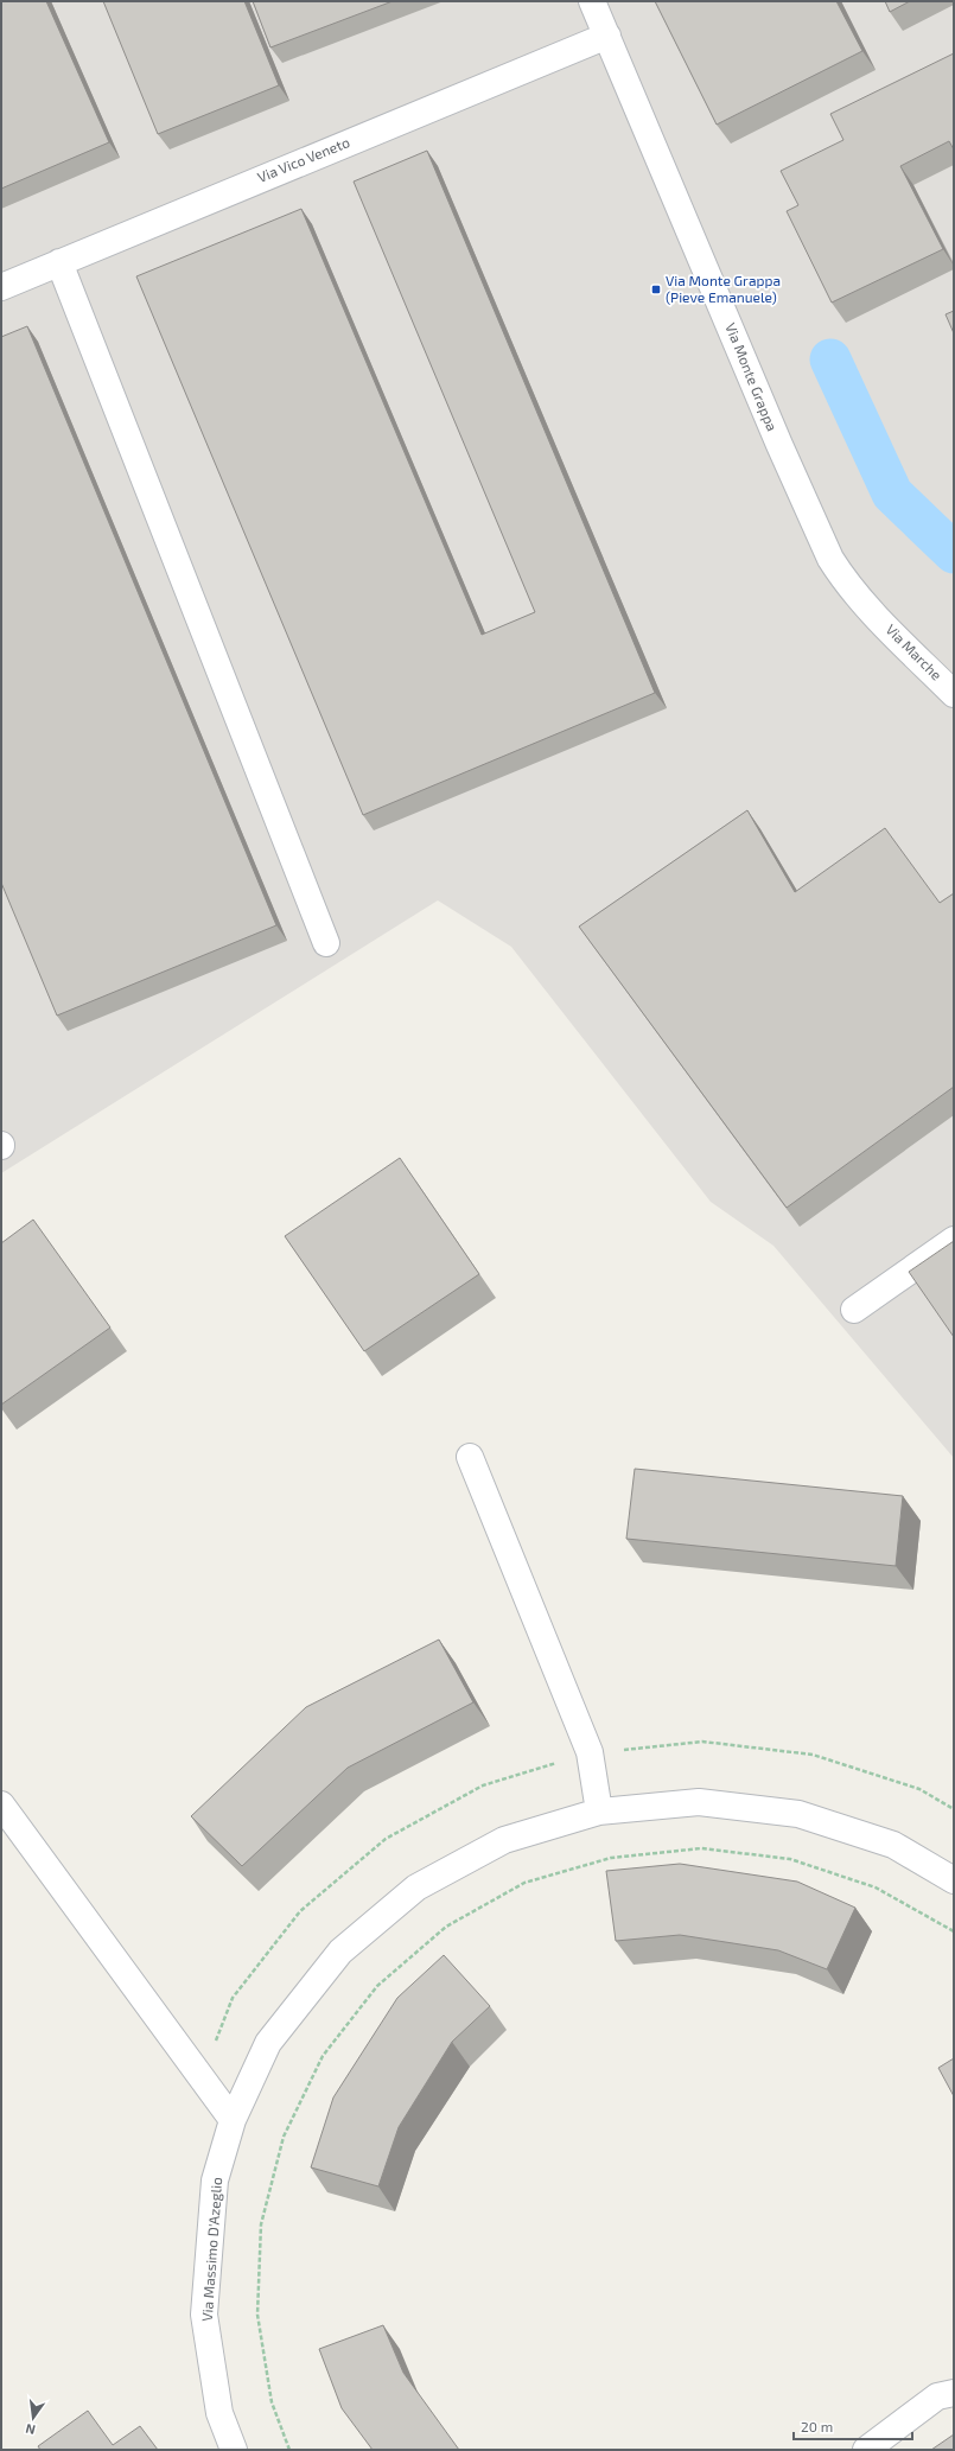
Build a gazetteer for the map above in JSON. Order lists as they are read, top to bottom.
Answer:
{
  "streets": {
    "street": [
      "Via Vico Veneto",
      "Via Monte Grappa",
      "Via Marche",
      "Via Massimo D'Azeglio"
    ]
  },
  "crossings": [
    ["Via Vico Veneto", "Via Monte Grappa"],
    ["Via Monte Grappa", "Via Marche"]
  ],
  "places": {
    "transit": ["Via Monte Grappa (Pieve Emanuele)"]
  },
  "scale_bar": "20 m",
  "north": "bottom"
}
